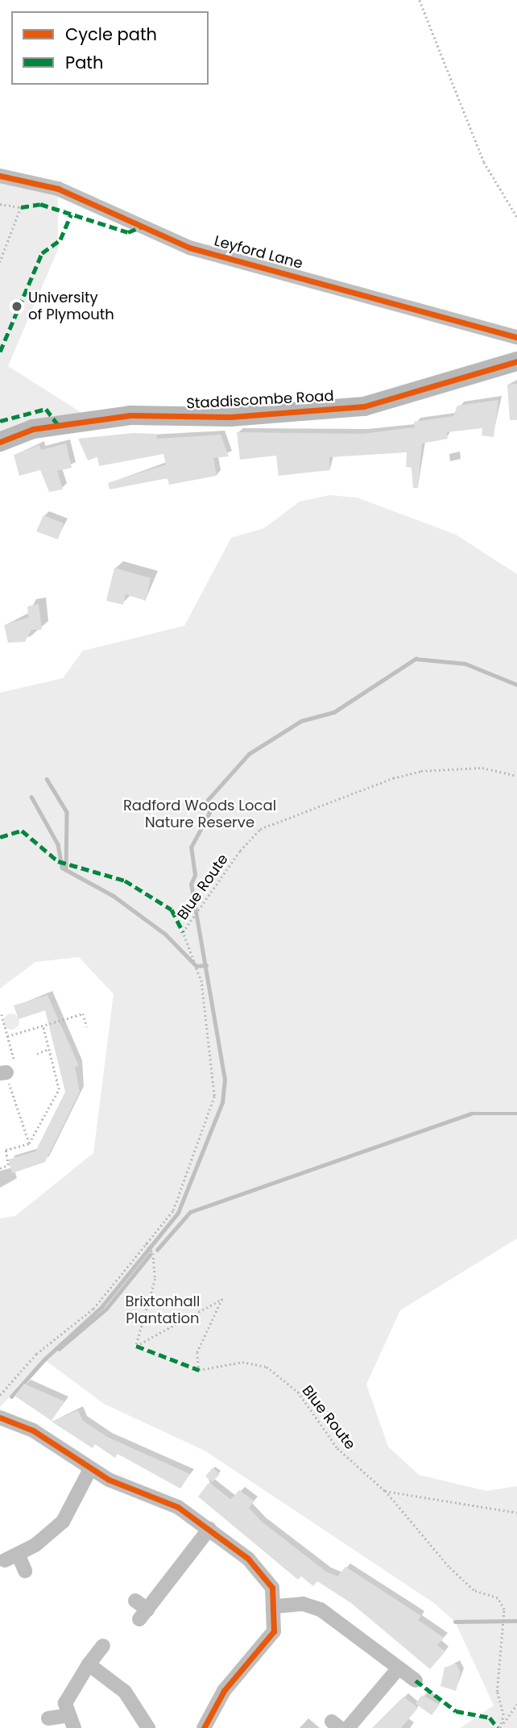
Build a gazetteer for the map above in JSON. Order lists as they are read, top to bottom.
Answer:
{
  "streets": {
    "street": ["Leyford Lane", "Staddiscombe Road"],
    "path": ["Blue Route"]
  },
  "parks": ["Radford Woods Local Nature Reserve", "Brixtonhall Plantation"],
  "places": ["University of Plymouth"],
  "legend": ["Cycle path", "Path"]
}
